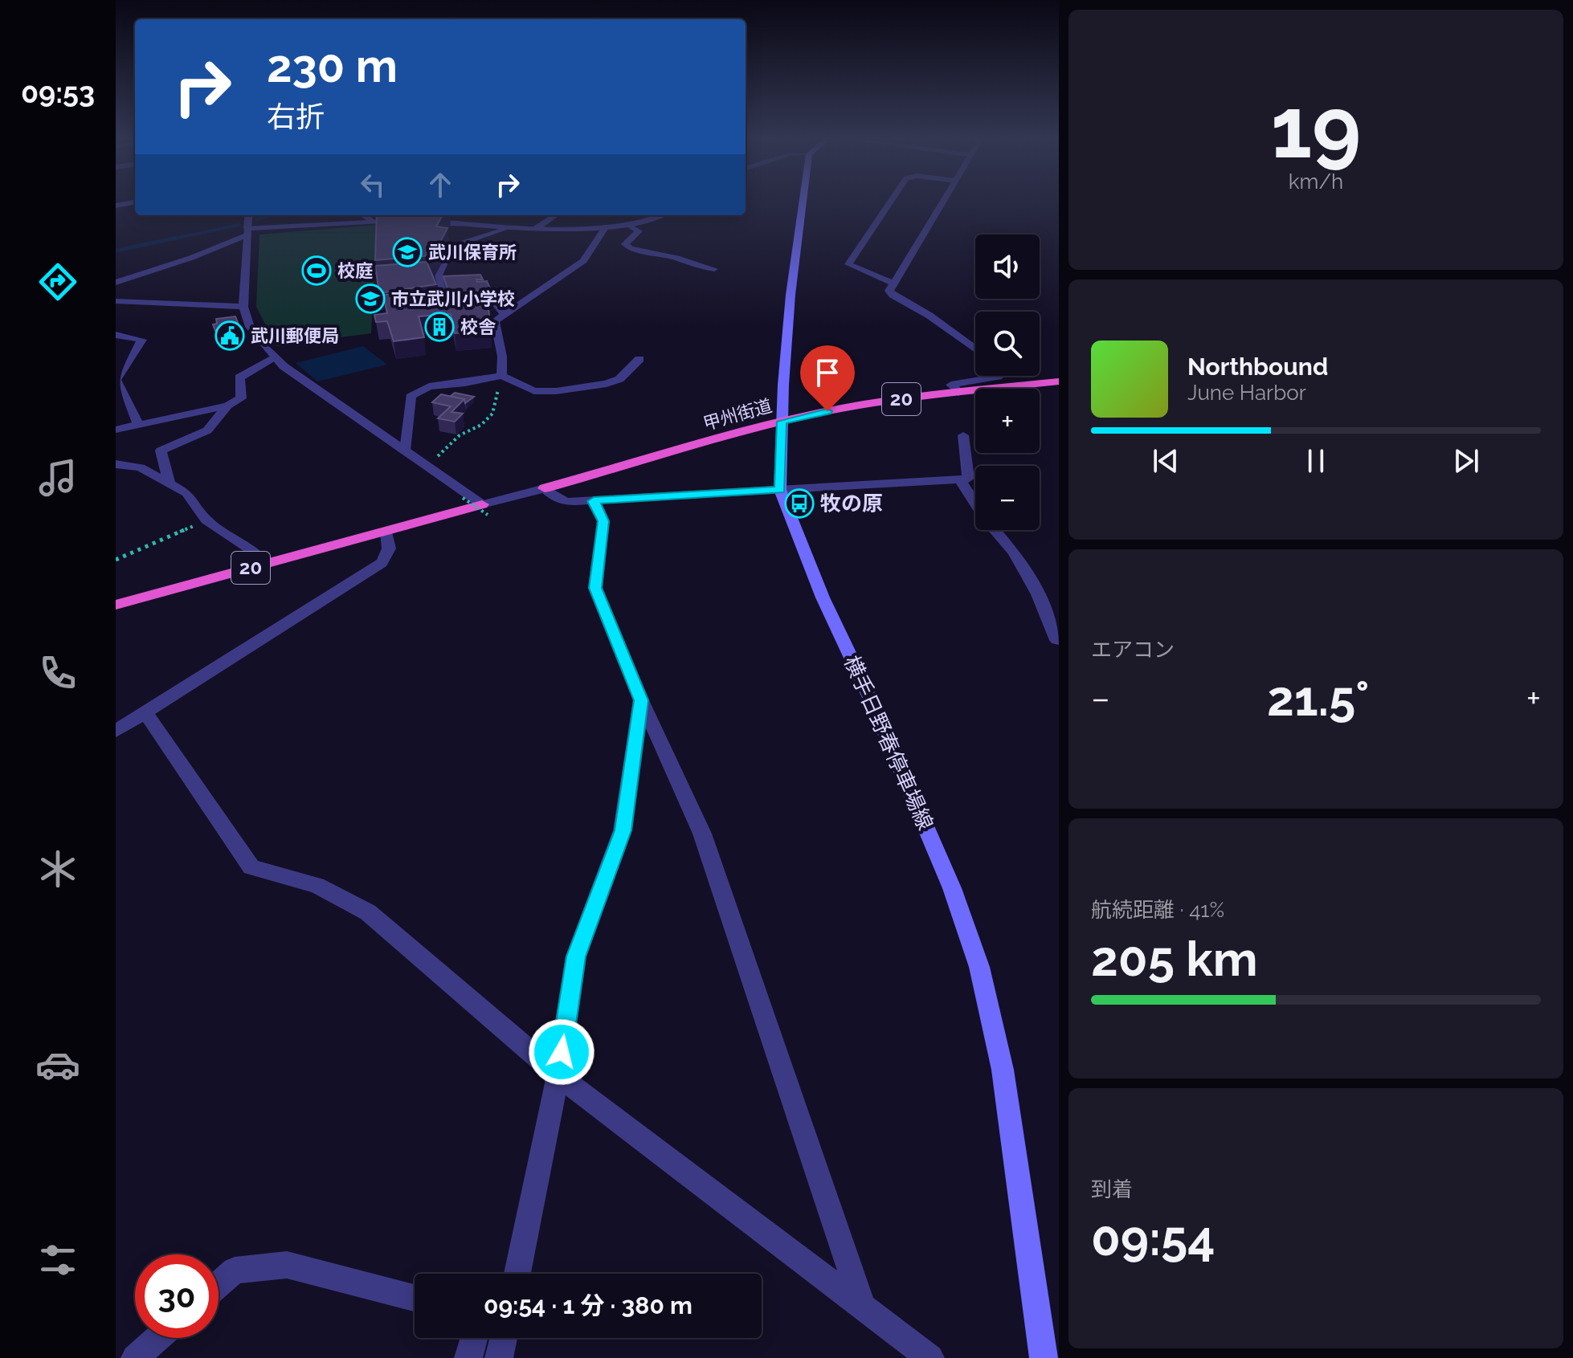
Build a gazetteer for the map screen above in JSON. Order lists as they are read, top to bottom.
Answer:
{
  "streets": {
    "highway": ["20", "甲州街道"],
    "main road": ["横手日野春停車場線"]
  },
  "crossings": [
    ["甲州街道", "横手日野春停車場線"]
  ],
  "places": {
    "school or university": ["武川保育所", "市立武川小学校"],
    "sports": ["校庭"],
    "building": ["校舎"],
    "public building": ["武川郵便局"],
    "bus stop": ["牧の原"]
  },
  "page": {
    "tabs": "09:53",
    "tile": [
      ["19", "km/h"],
      "エアコン",
      ["航続距離 · 41%", "205 km"],
      ["到着", "09:54"]
    ],
    "turn": ["230 m", "右折"],
    "map_buttons": ["+", "−"],
    "song": ["Northbound", "June Harbor"],
    "heat": ["−", "21.5°", "+"],
    "limit": "30",
    "trip": "09:54 · 1 分 · 380 m"
  }
}
